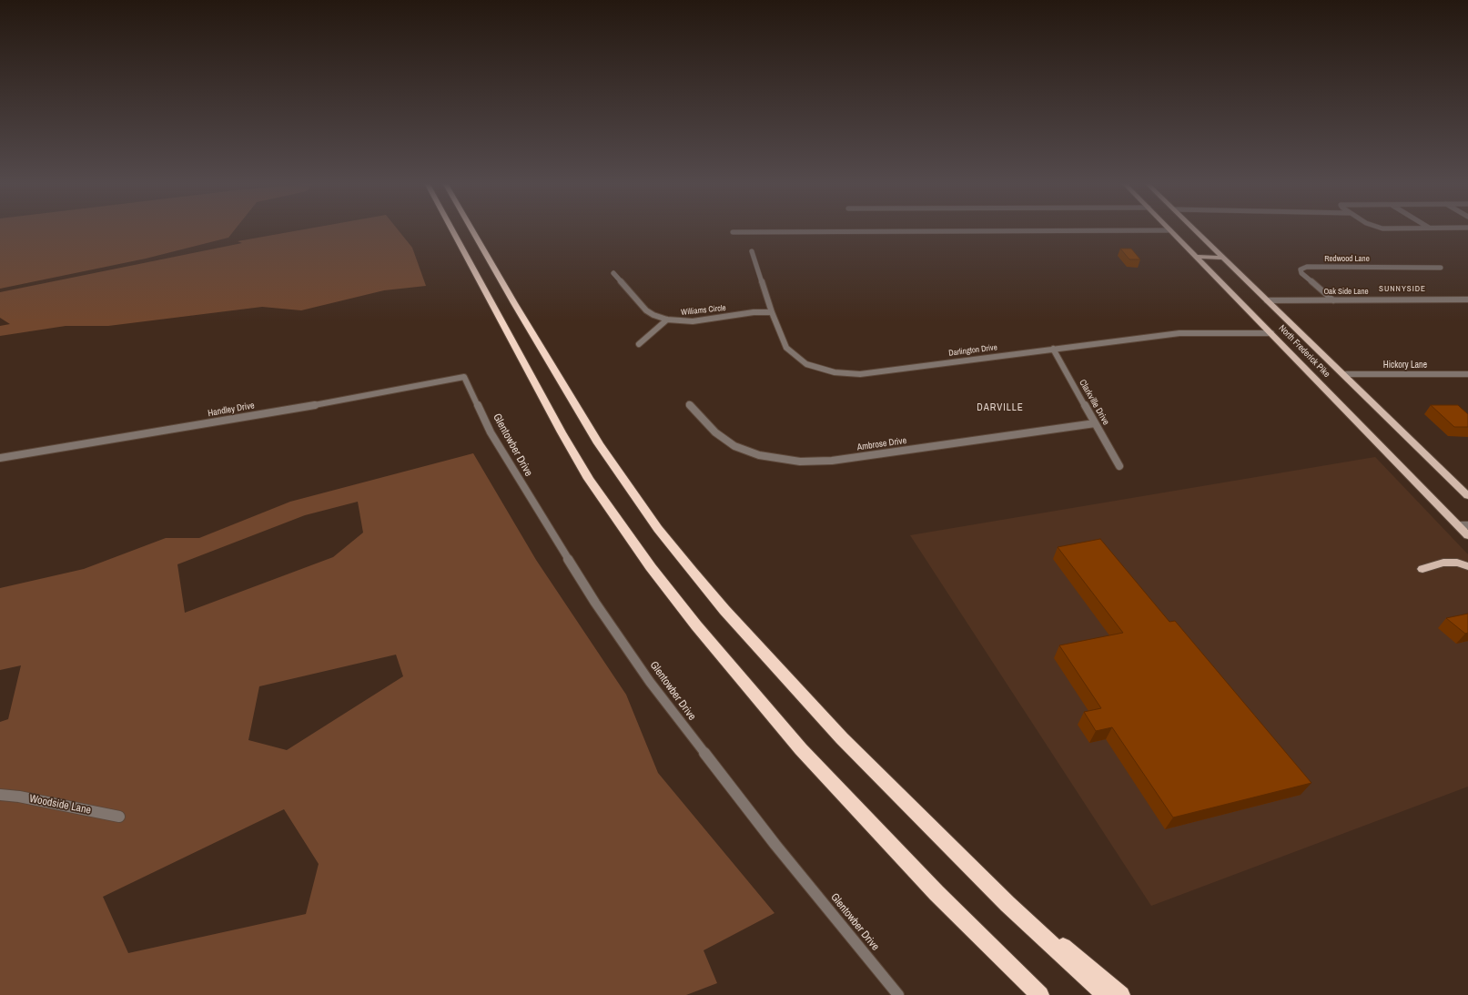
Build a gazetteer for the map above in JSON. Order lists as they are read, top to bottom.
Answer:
{
  "streets": {
    "main road": ["North Frederick Pike"],
    "street": [
      "Redwood Lane",
      "Oak Side Lane",
      "Williams Circle",
      "Darlington Drive",
      "Hickory Lane",
      "Clarkville Drive",
      "Handley Drive",
      "Ambrose Drive",
      "Glentowber Drive",
      "Woodside Lane"
    ]
  },
  "crossings": [
    ["Redwood Lane", "Oak Side Lane"],
    ["Oak Side Lane", "North Frederick Pike"],
    ["Williams Circle", "Darlington Drive"],
    ["Darlington Drive", "North Frederick Pike"],
    ["Darlington Drive", "Clarkville Drive"],
    ["North Frederick Pike", "Hickory Lane"],
    ["Clarkville Drive", "Ambrose Drive"],
    ["Handley Drive", "Glentowber Drive"]
  ],
  "districts": ["SUNNYSIDE", "DARVILLE"]
}
